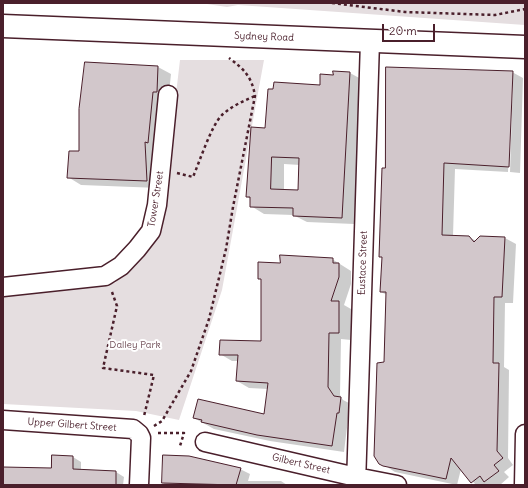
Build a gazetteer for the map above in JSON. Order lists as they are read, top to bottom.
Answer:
{
  "streets": {
    "main road": ["Sydney Road"],
    "street": [
      "Tower Street",
      "Eustace Street",
      "Upper Gilbert Street",
      "Gilbert Street"
    ]
  },
  "crossings": [
    ["Sydney Road", "Eustace Street"],
    ["Eustace Street", "Gilbert Street"]
  ],
  "parks": ["Dalley Park"],
  "scale_bar": "20 m"
}
